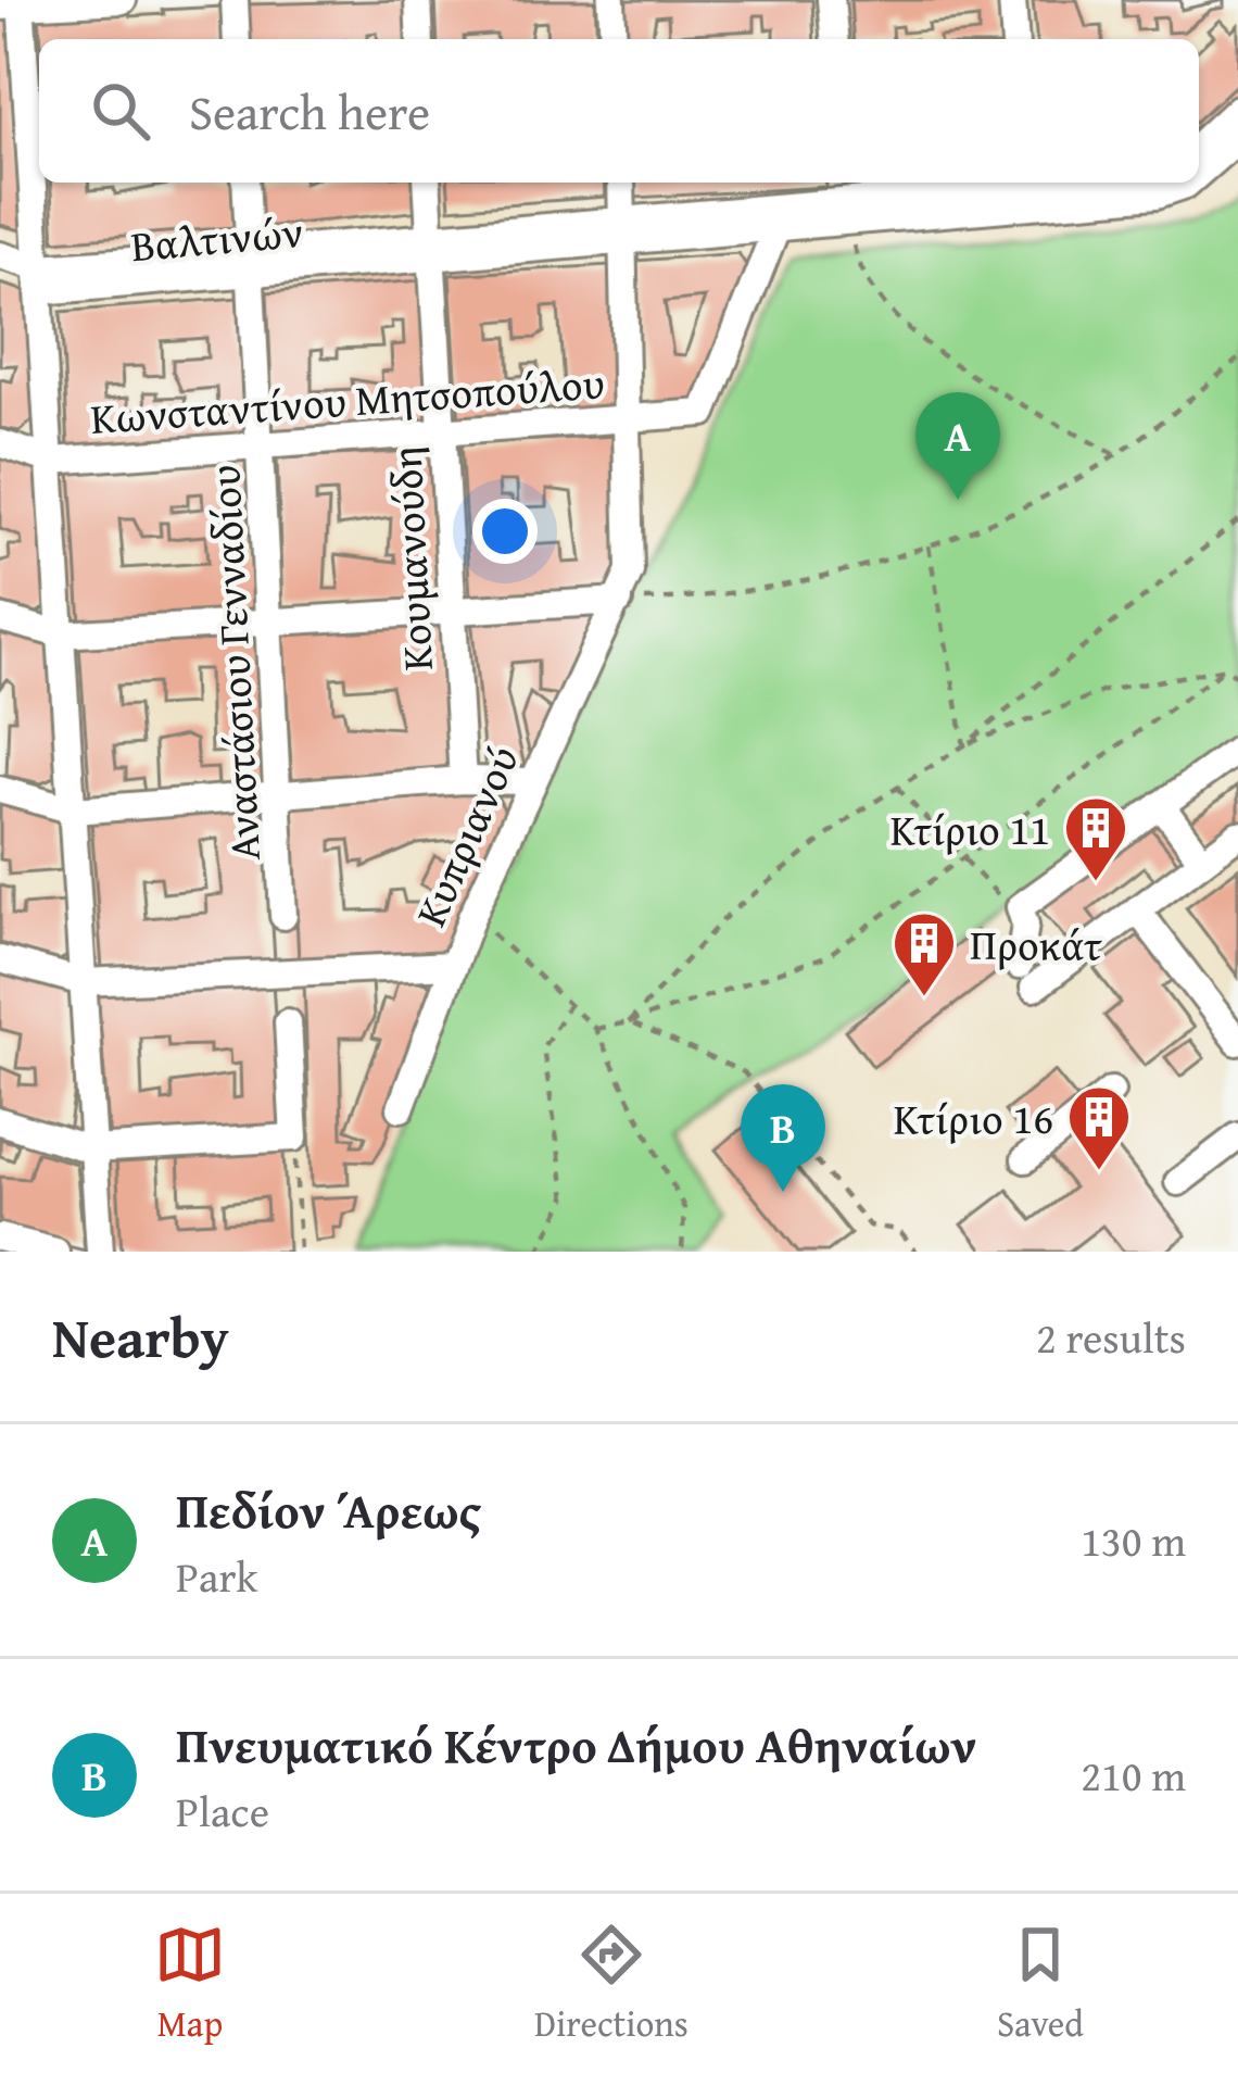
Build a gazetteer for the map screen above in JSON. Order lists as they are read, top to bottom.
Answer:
{
  "streets": {
    "street": [
      "Βαλτινών",
      "Κωνσταντίνου Μητσοπούλου",
      "Κουμανούδη",
      "Αναστάσιου Γενναδίου",
      "Κυπριανού"
    ]
  },
  "crossings": [
    ["Βαλτινών", "Κωνσταντίνου Μητσοπούλου"],
    ["Βαλτινών", "Κουμανούδη"],
    ["Βαλτινών", "Αναστάσιου Γενναδίου"],
    ["Κωνσταντίνου Μητσοπούλου", "Κουμανούδη"],
    ["Κωνσταντίνου Μητσοπούλου", "Αναστάσιου Γενναδίου"],
    ["Κωνσταντίνου Μητσοπούλου", "Κυπριανού"]
  ],
  "places": {
    "building": ["Κτίριο 11", "Προκάτ", "Κτίριο 16"]
  },
  "page": {
    "search": "Search here",
    "pins": ["A", "B"],
    "heading": ["Nearby", "2 results"],
    "list": [
      {
        "mark": "A",
        "name": "Πεδίον Άρεως",
        "note": "Park",
        "value": "130 m"
      },
      {
        "mark": "B",
        "name": "Πνευματικό Κέντρο Δήμου Αθηναίων",
        "note": "Place",
        "value": "210 m"
      }
    ],
    "nav": ["Map", "Directions", "Saved"]
  }
}
